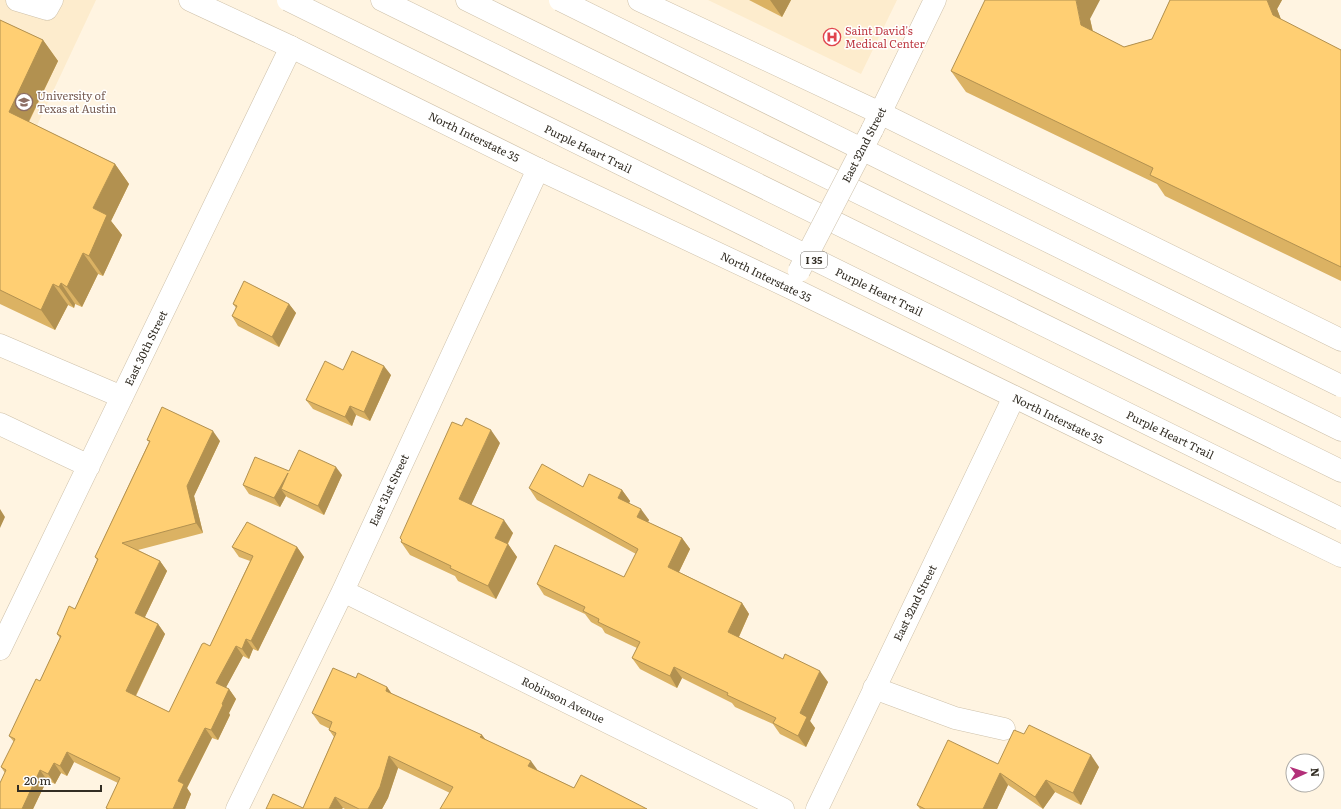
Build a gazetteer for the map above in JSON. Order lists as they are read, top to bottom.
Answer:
{
  "streets": {
    "main road": [
      "North Interstate 35",
      "East 32nd Street",
      "Purple Heart Trail",
      "I 35",
      "East 30th Street",
      "East 31st Street",
      "Robinson Avenue"
    ]
  },
  "crossings": [
    ["North Interstate 35", "East 32nd Street"],
    ["North Interstate 35", "East 30th Street"],
    ["North Interstate 35", "East 31st Street"],
    ["East 31st Street", "Robinson Avenue"]
  ],
  "places": {
    "hospital": ["Saint David's Medical Center"],
    "school or university": ["University of Texas at Austin"]
  },
  "scale_bar": "20 m",
  "north": "right"
}
